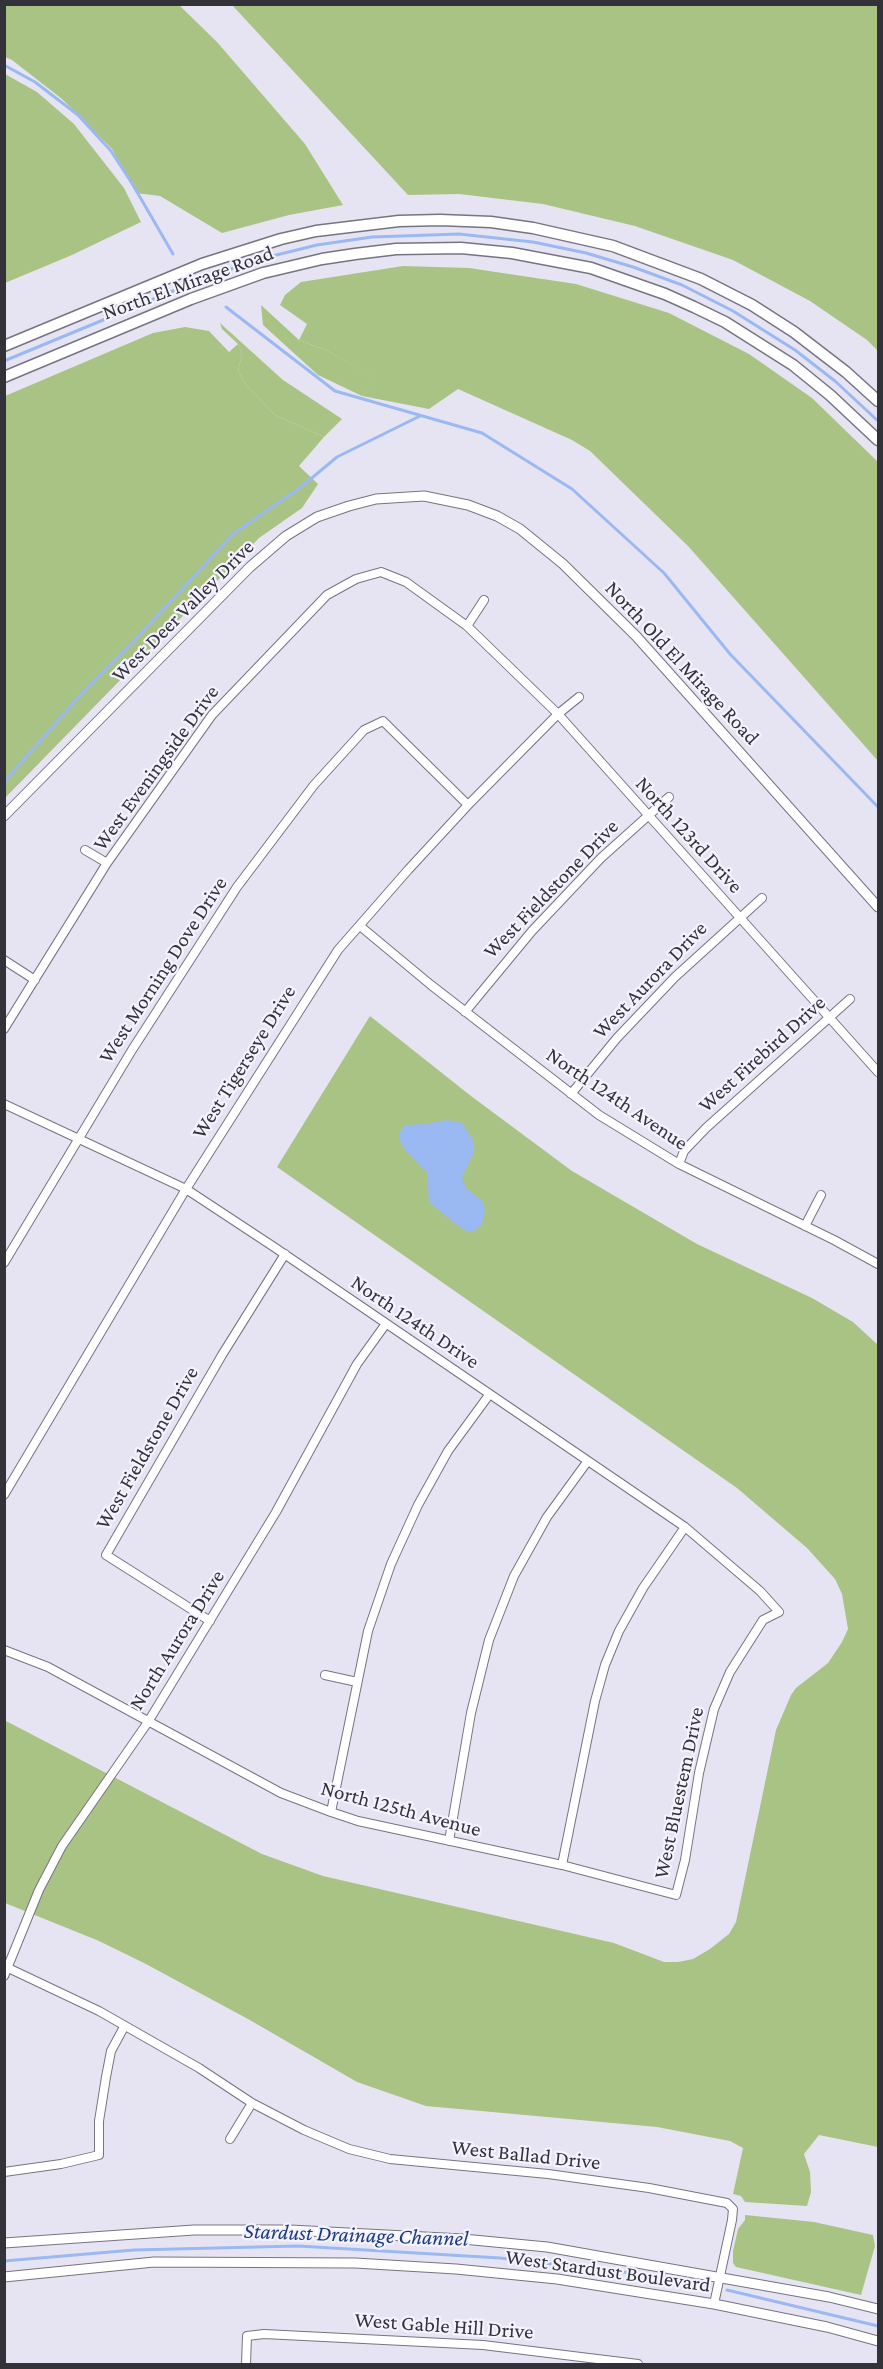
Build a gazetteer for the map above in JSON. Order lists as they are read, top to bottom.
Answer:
{
  "streets": {
    "main road": ["North El Mirage Road"],
    "street": [
      "West Deer Valley Drive",
      "North Old El Mirage Road",
      "West Eveningside Drive",
      "North 123rd Drive",
      "West Fieldstone Drive",
      "West Morning Dove Drive",
      "West Aurora Drive",
      "West Firebird Drive",
      "West Tigerseye Drive",
      "North 124th Avenue",
      "North 124th Drive",
      "North Aurora Drive",
      "West Bluestem Drive",
      "North 125th Avenue",
      "West Ballad Drive",
      "West Stardust Boulevard",
      "West Gable Hill Drive"
    ]
  },
  "crossings": [
    ["West Deer Valley Drive", "North Old El Mirage Road"],
    ["West Eveningside Drive", "North 123rd Drive"],
    ["North 123rd Drive", "West Fieldstone Drive"],
    ["North 123rd Drive", "West Aurora Drive"],
    ["North 123rd Drive", "West Firebird Drive"],
    ["North 123rd Drive", "West Tigerseye Drive"],
    ["West Fieldstone Drive", "North 124th Avenue"],
    ["West Fieldstone Drive", "North 124th Drive"],
    ["West Fieldstone Drive", "North Aurora Drive"],
    ["West Morning Dove Drive", "West Tigerseye Drive"],
    ["West Morning Dove Drive", "North 124th Drive"],
    ["West Aurora Drive", "North 124th Avenue"],
    ["West Firebird Drive", "North 124th Avenue"],
    ["West Tigerseye Drive", "North 124th Avenue"],
    ["West Tigerseye Drive", "North 124th Drive"],
    ["North 124th Drive", "North Aurora Drive"],
    ["North 124th Drive", "West Bluestem Drive"],
    ["North Aurora Drive", "North 125th Avenue"],
    ["North Aurora Drive", "West Ballad Drive"],
    ["West Bluestem Drive", "North 125th Avenue"],
    ["West Ballad Drive", "West Stardust Boulevard"]
  ],
  "water": ["Stardust Drainage Channel"]
}
